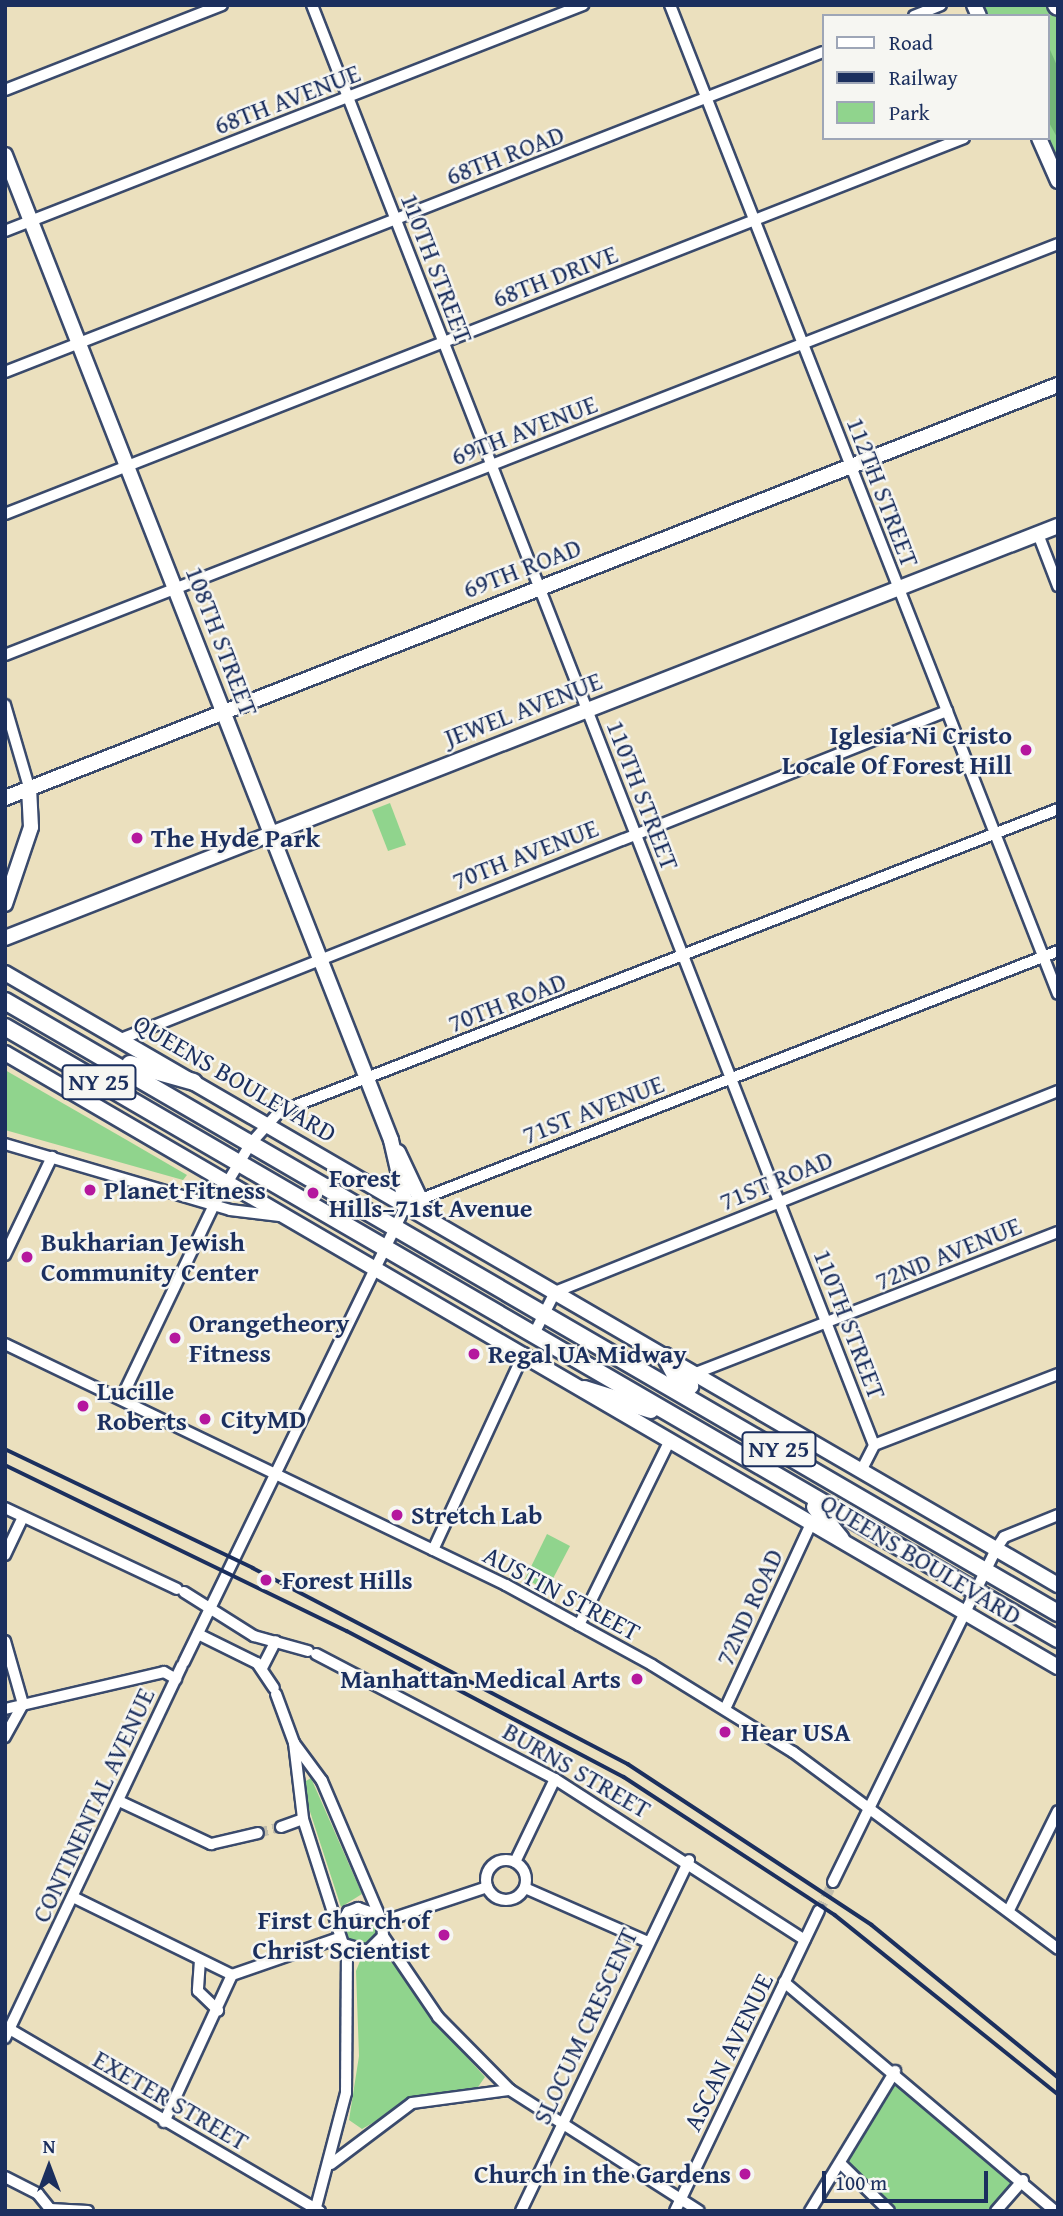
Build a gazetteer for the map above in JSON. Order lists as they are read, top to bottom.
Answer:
{
  "streets": {
    "main road": ["QUEENS BOULEVARD", "NY 25"],
    "street": [
      "68TH AVENUE",
      "68TH ROAD",
      "110TH STREET",
      "68TH DRIVE",
      "69TH AVENUE",
      "112TH STREET",
      "69TH ROAD",
      "108TH STREET",
      "JEWEL AVENUE",
      "70TH AVENUE",
      "70TH ROAD",
      "71ST AVENUE",
      "71ST ROAD",
      "72ND AVENUE",
      "AUSTIN STREET",
      "72ND ROAD",
      "BURNS STREET",
      "CONTINENTAL AVENUE",
      "SLOCUM CRESCENT",
      "ASCAN AVENUE",
      "EXETER STREET"
    ]
  },
  "crossings": [
    ["68TH AVENUE", "110TH STREET"],
    ["68TH AVENUE", "108TH STREET"],
    ["68TH ROAD", "110TH STREET"],
    ["68TH ROAD", "112TH STREET"],
    ["68TH ROAD", "108TH STREET"],
    ["110TH STREET", "68TH DRIVE"],
    ["110TH STREET", "69TH AVENUE"],
    ["110TH STREET", "69TH ROAD"],
    ["110TH STREET", "JEWEL AVENUE"],
    ["110TH STREET", "70TH AVENUE"],
    ["110TH STREET", "70TH ROAD"],
    ["110TH STREET", "71ST AVENUE"],
    ["110TH STREET", "71ST ROAD"],
    ["110TH STREET", "72ND AVENUE"],
    ["68TH DRIVE", "112TH STREET"],
    ["68TH DRIVE", "108TH STREET"],
    ["69TH AVENUE", "112TH STREET"],
    ["69TH AVENUE", "108TH STREET"],
    ["112TH STREET", "69TH ROAD"],
    ["112TH STREET", "JEWEL AVENUE"],
    ["112TH STREET", "70TH AVENUE"],
    ["112TH STREET", "70TH ROAD"],
    ["112TH STREET", "71ST AVENUE"],
    ["69TH ROAD", "108TH STREET"],
    ["108TH STREET", "JEWEL AVENUE"],
    ["108TH STREET", "70TH AVENUE"],
    ["108TH STREET", "70TH ROAD"],
    ["108TH STREET", "QUEENS BOULEVARD"],
    ["108TH STREET", "71ST AVENUE"],
    ["70TH AVENUE", "QUEENS BOULEVARD"],
    ["70TH ROAD", "QUEENS BOULEVARD"],
    ["70TH ROAD", "AUSTIN STREET"],
    ["QUEENS BOULEVARD", "71ST AVENUE"],
    ["QUEENS BOULEVARD", "71ST ROAD"],
    ["QUEENS BOULEVARD", "72ND AVENUE"],
    ["QUEENS BOULEVARD", "72ND ROAD"],
    ["AUSTIN STREET", "72ND ROAD"],
    ["BURNS STREET", "CONTINENTAL AVENUE"],
    ["BURNS STREET", "SLOCUM CRESCENT"],
    ["BURNS STREET", "ASCAN AVENUE"],
    ["CONTINENTAL AVENUE", "EXETER STREET"]
  ],
  "places": [
    "Iglesia Ni Cristo Locale Of Forest Hill",
    "The Hyde Park",
    "Planet Fitness",
    "Forest Hills–71st Avenue",
    "Bukharian Jewish Community Center",
    "Orangetheory Fitness",
    "Regal UA Midway",
    "Lucille Roberts",
    "CityMD",
    "Stretch Lab",
    "Forest Hills",
    "Manhattan Medical Arts",
    "Hear USA",
    "First Church of Christ Scientist",
    "Church in the Gardens"
  ],
  "legend": ["Road", "Railway", "Park"],
  "scale_bar": "100 m",
  "north": "top"
}
